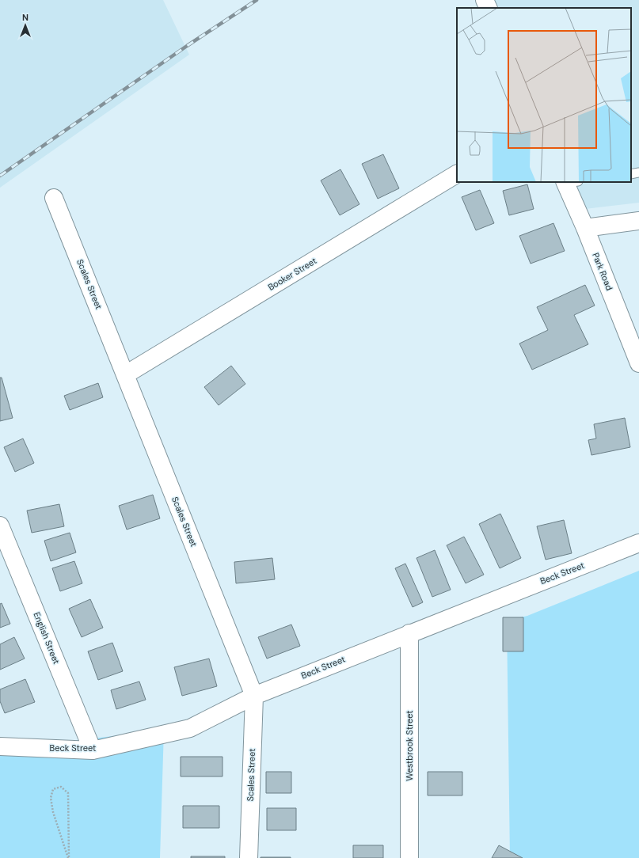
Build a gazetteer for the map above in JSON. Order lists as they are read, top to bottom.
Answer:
{
  "streets": {
    "street": [
      "Park Road",
      "Booker Street",
      "Scales Street",
      "Beck Street",
      "English Street",
      "Westbrook Street"
    ]
  },
  "crossings": [
    ["Booker Street", "Scales Street"],
    ["Scales Street", "Beck Street"],
    ["Beck Street", "English Street"],
    ["Beck Street", "Westbrook Street"]
  ],
  "north": "top"
}
